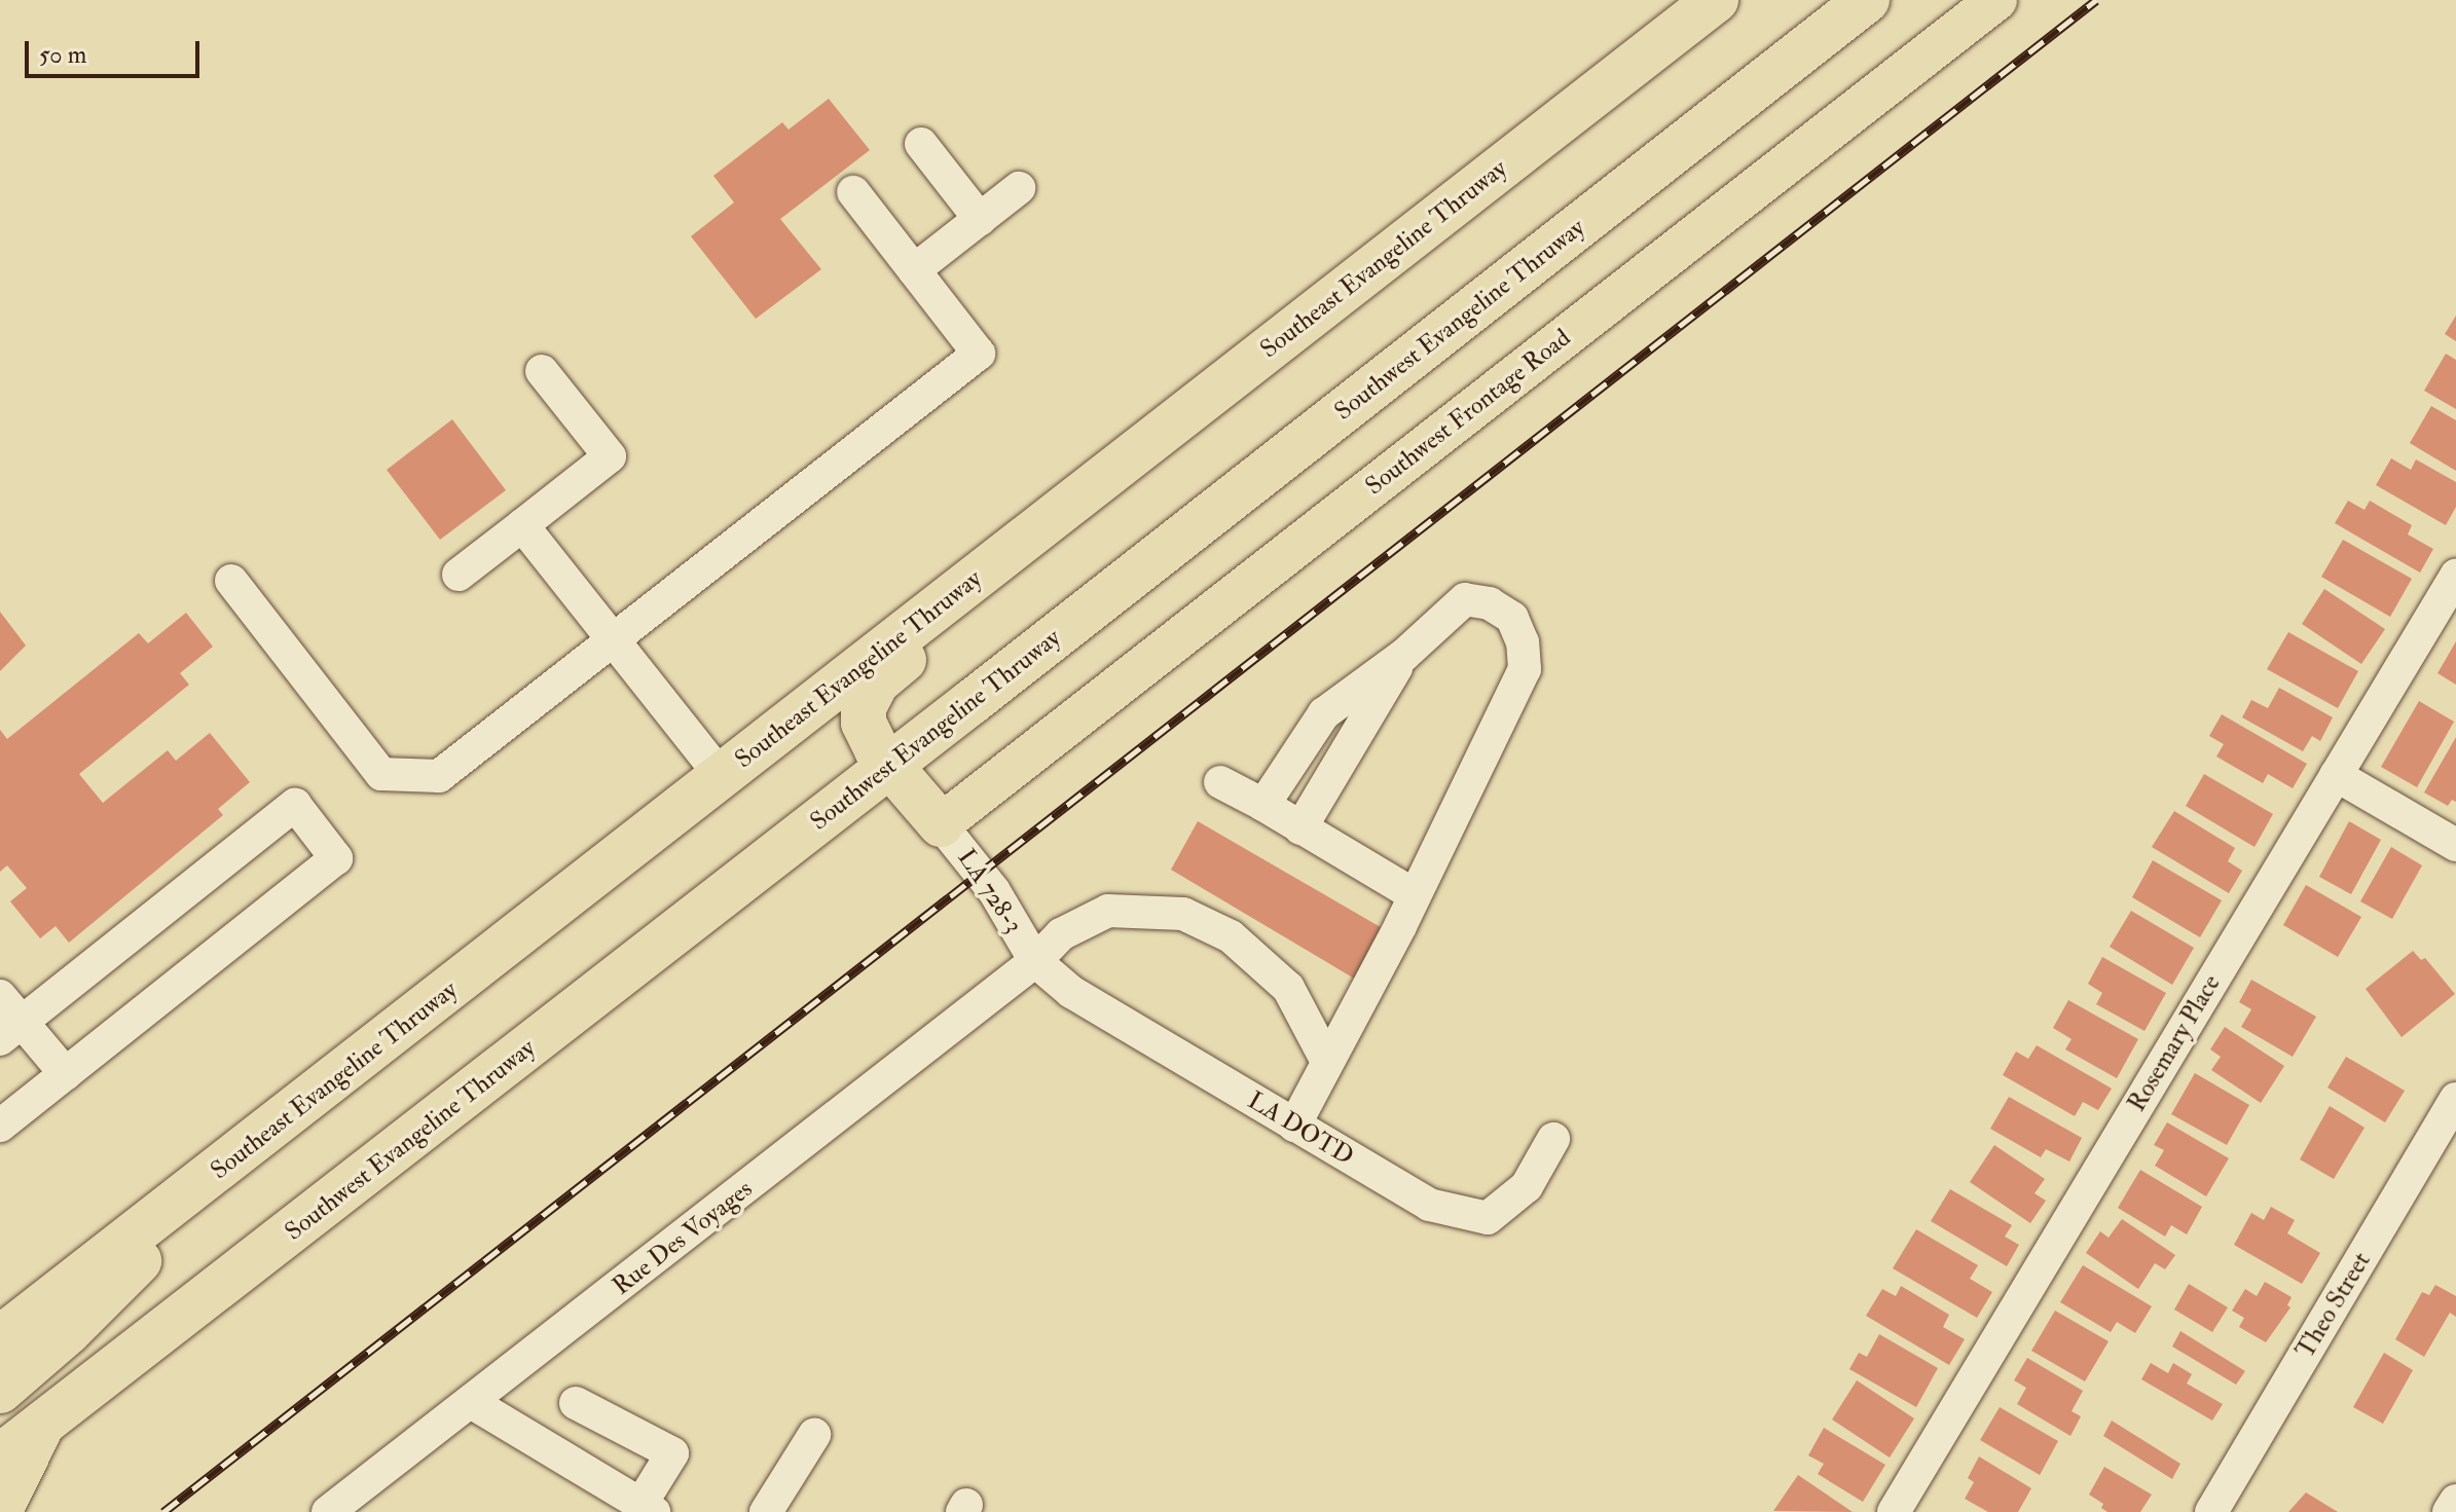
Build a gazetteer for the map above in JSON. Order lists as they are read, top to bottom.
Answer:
{
  "streets": {
    "highway": ["Southeast Evangeline Thruway", "Southwest Evangeline Thruway"],
    "main road": ["Southwest Frontage Road"],
    "street": [
      "LA 728-3",
      "Rosemary Place",
      "LA DOTD",
      "Rue Des Voyages",
      "Theo Street"
    ]
  },
  "crossings": [
    ["Southwest Frontage Road", "LA 728-3"],
    ["LA 728-3", "LA DOTD"],
    ["LA 728-3", "Rue Des Voyages"],
    ["LA DOTD", "Rue Des Voyages"]
  ],
  "scale_bar": "50 m"
}
